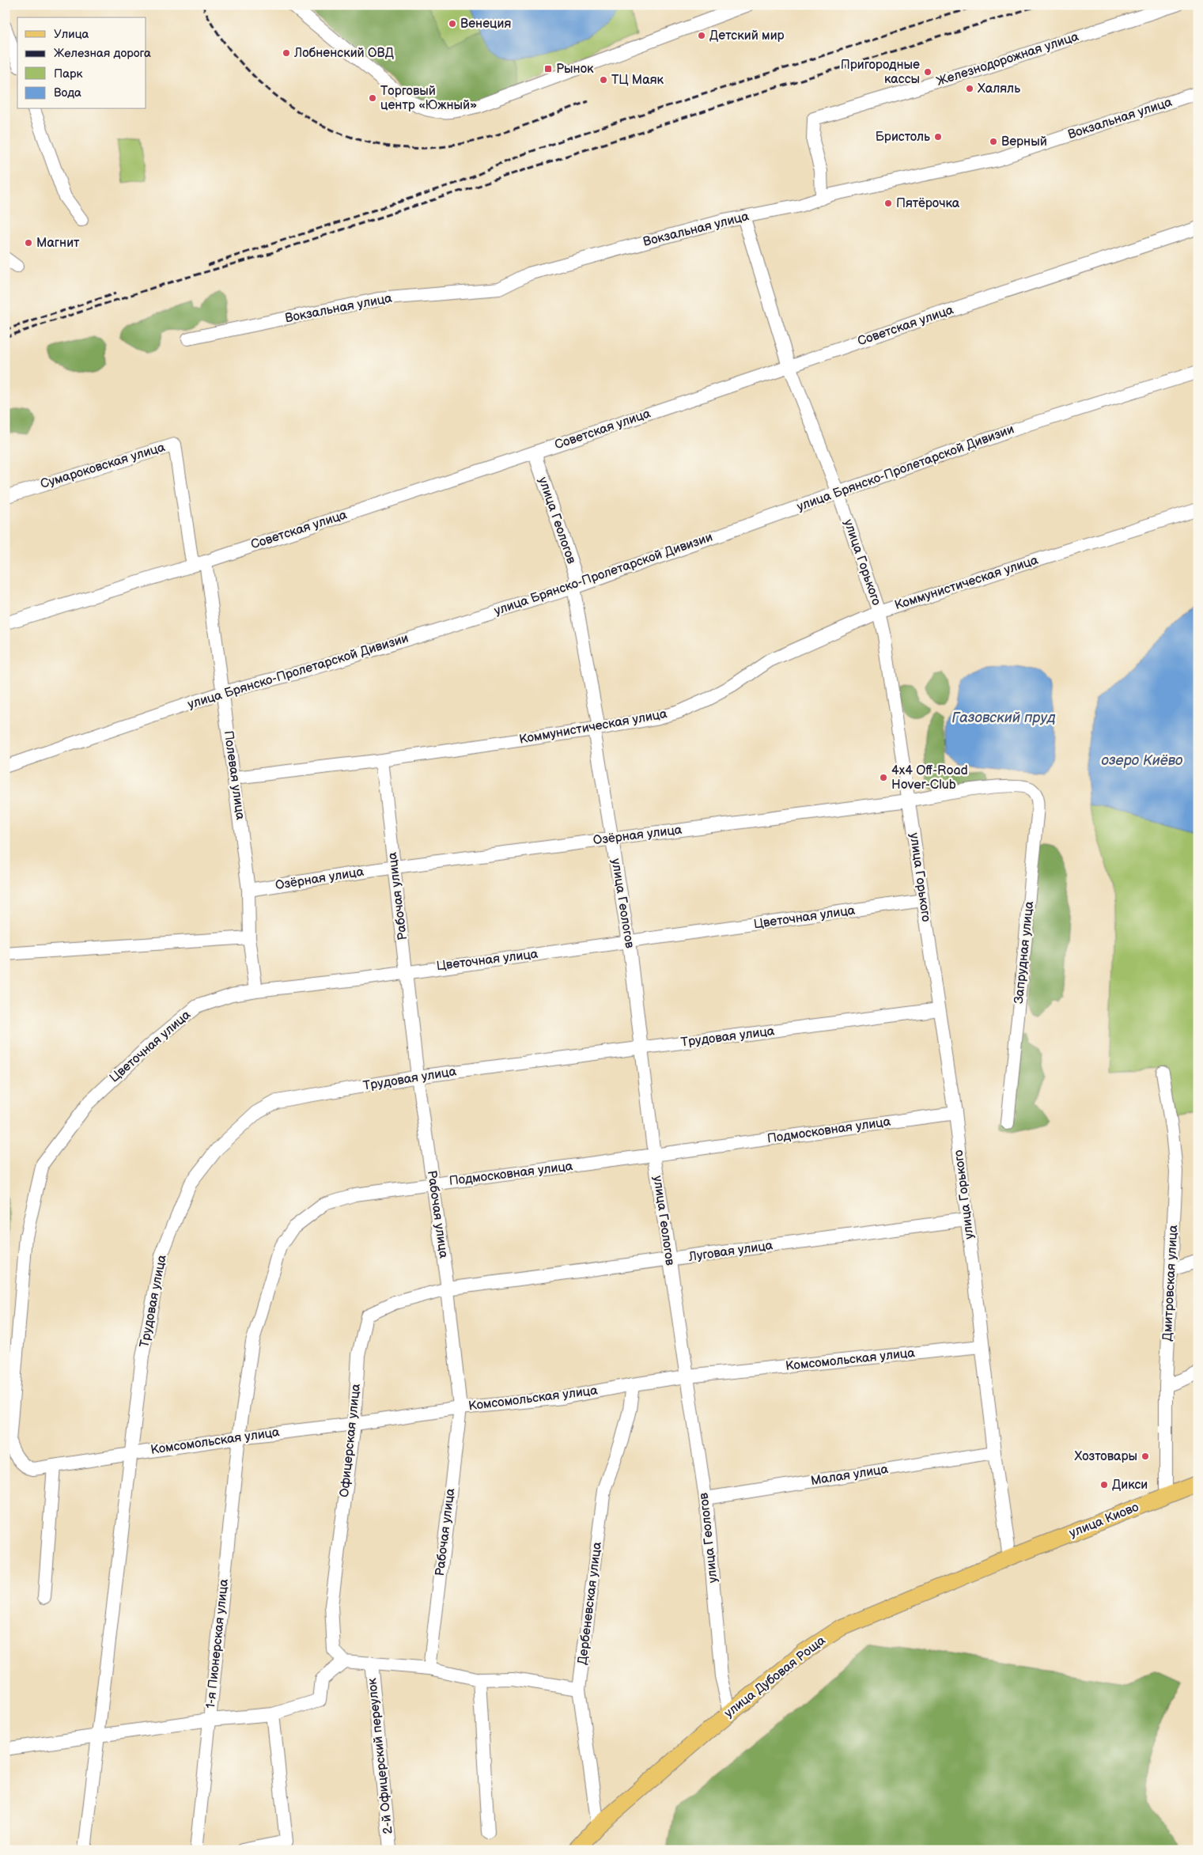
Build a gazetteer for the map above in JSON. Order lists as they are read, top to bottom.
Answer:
{
  "streets": {
    "main road": ["улица Киово", "улица Дубовая Роща"],
    "street": [
      "Железнодорожная улица",
      "Вокзальная улица",
      "Советская улица",
      "Сумароковская улица",
      "улица Брянско-Пролетарской Дивизии",
      "улица Геологов",
      "улица Горького",
      "Коммунистическая улица",
      "Полевая улица",
      "Озёрная улица",
      "Рабочая улица",
      "Цветочная улица",
      "Запрудная улица",
      "Трудовая улица",
      "Подмосковная улица",
      "Луговая улица",
      "Дмитровская улица",
      "Комсомольская улица",
      "Офицерская улица",
      "Малая улица",
      "Дербеневская улица",
      "1-я Пионерская улица",
      "2-й Офицерский переулок"
    ]
  },
  "crossings": [
    ["Железнодорожная улица", "Вокзальная улица"],
    ["Вокзальная улица", "улица Горького"],
    ["Советская улица", "Сумароковская улица"],
    ["Советская улица", "улица Геологов"],
    ["Советская улица", "улица Горького"],
    ["Советская улица", "Полевая улица"],
    ["Сумароковская улица", "Полевая улица"],
    ["улица Брянско-Пролетарской Дивизии", "улица Геологов"],
    ["улица Брянско-Пролетарской Дивизии", "улица Горького"],
    ["улица Брянско-Пролетарской Дивизии", "Полевая улица"],
    ["улица Геологов", "Коммунистическая улица"],
    ["улица Геологов", "Озёрная улица"],
    ["улица Геологов", "Цветочная улица"],
    ["улица Геологов", "Трудовая улица"],
    ["улица Геологов", "Подмосковная улица"],
    ["улица Геологов", "Луговая улица"],
    ["улица Геологов", "Комсомольская улица"],
    ["улица Геологов", "Малая улица"],
    ["улица Геологов", "улица Дубовая Роща"],
    ["улица Горького", "Коммунистическая улица"],
    ["улица Горького", "Озёрная улица"],
    ["улица Горького", "Цветочная улица"],
    ["улица Горького", "Трудовая улица"],
    ["улица Горького", "Подмосковная улица"],
    ["улица Горького", "Луговая улица"],
    ["улица Горького", "Комсомольская улица"],
    ["улица Горького", "Малая улица"],
    ["улица Горького", "улица Киово"],
    ["улица Горького", "улица Дубовая Роща"],
    ["Коммунистическая улица", "Полевая улица"],
    ["Коммунистическая улица", "Рабочая улица"],
    ["Полевая улица", "Озёрная улица"],
    ["Полевая улица", "Цветочная улица"],
    ["Озёрная улица", "Рабочая улица"],
    ["Озёрная улица", "Запрудная улица"],
    ["Рабочая улица", "Цветочная улица"],
    ["Рабочая улица", "Трудовая улица"],
    ["Рабочая улица", "Подмосковная улица"],
    ["Рабочая улица", "Луговая улица"],
    ["Рабочая улица", "Комсомольская улица"],
    ["Рабочая улица", "Офицерская улица"],
    ["Цветочная улица", "Комсомольская улица"],
    ["Трудовая улица", "Комсомольская улица"],
    ["Подмосковная улица", "Комсомольская улица"],
    ["Подмосковная улица", "1-я Пионерская улица"],
    ["Луговая улица", "Офицерская улица"],
    ["Дмитровская улица", "улица Киово"],
    ["Комсомольская улица", "Офицерская улица"],
    ["Комсомольская улица", "Дербеневская улица"],
    ["Комсомольская улица", "1-я Пионерская улица"],
    ["улица Киово", "улица Дубовая Роща"],
    ["Дербеневская улица", "улица Дубовая Роща"]
  ],
  "water": ["Газовский пруд", "озеро Киёво"],
  "places": {
    "other": [
      "Венеция",
      "Детский мир",
      "Лобненский ОВД",
      "Пригородные кассы",
      "ТЦ Маяк",
      "Халяль",
      "Торговый центр «Южный»",
      "Бристоль",
      "Верный",
      "Пятёрочка",
      "Магнит",
      "4x4 Off-Road Hover-Club",
      "Хозтовары",
      "Дикси"
    ],
    "transit": ["Рынок"]
  },
  "legend": [
    "Улица",
    "Железная дорога",
    "Парк",
    "Вода"
  ]
}
